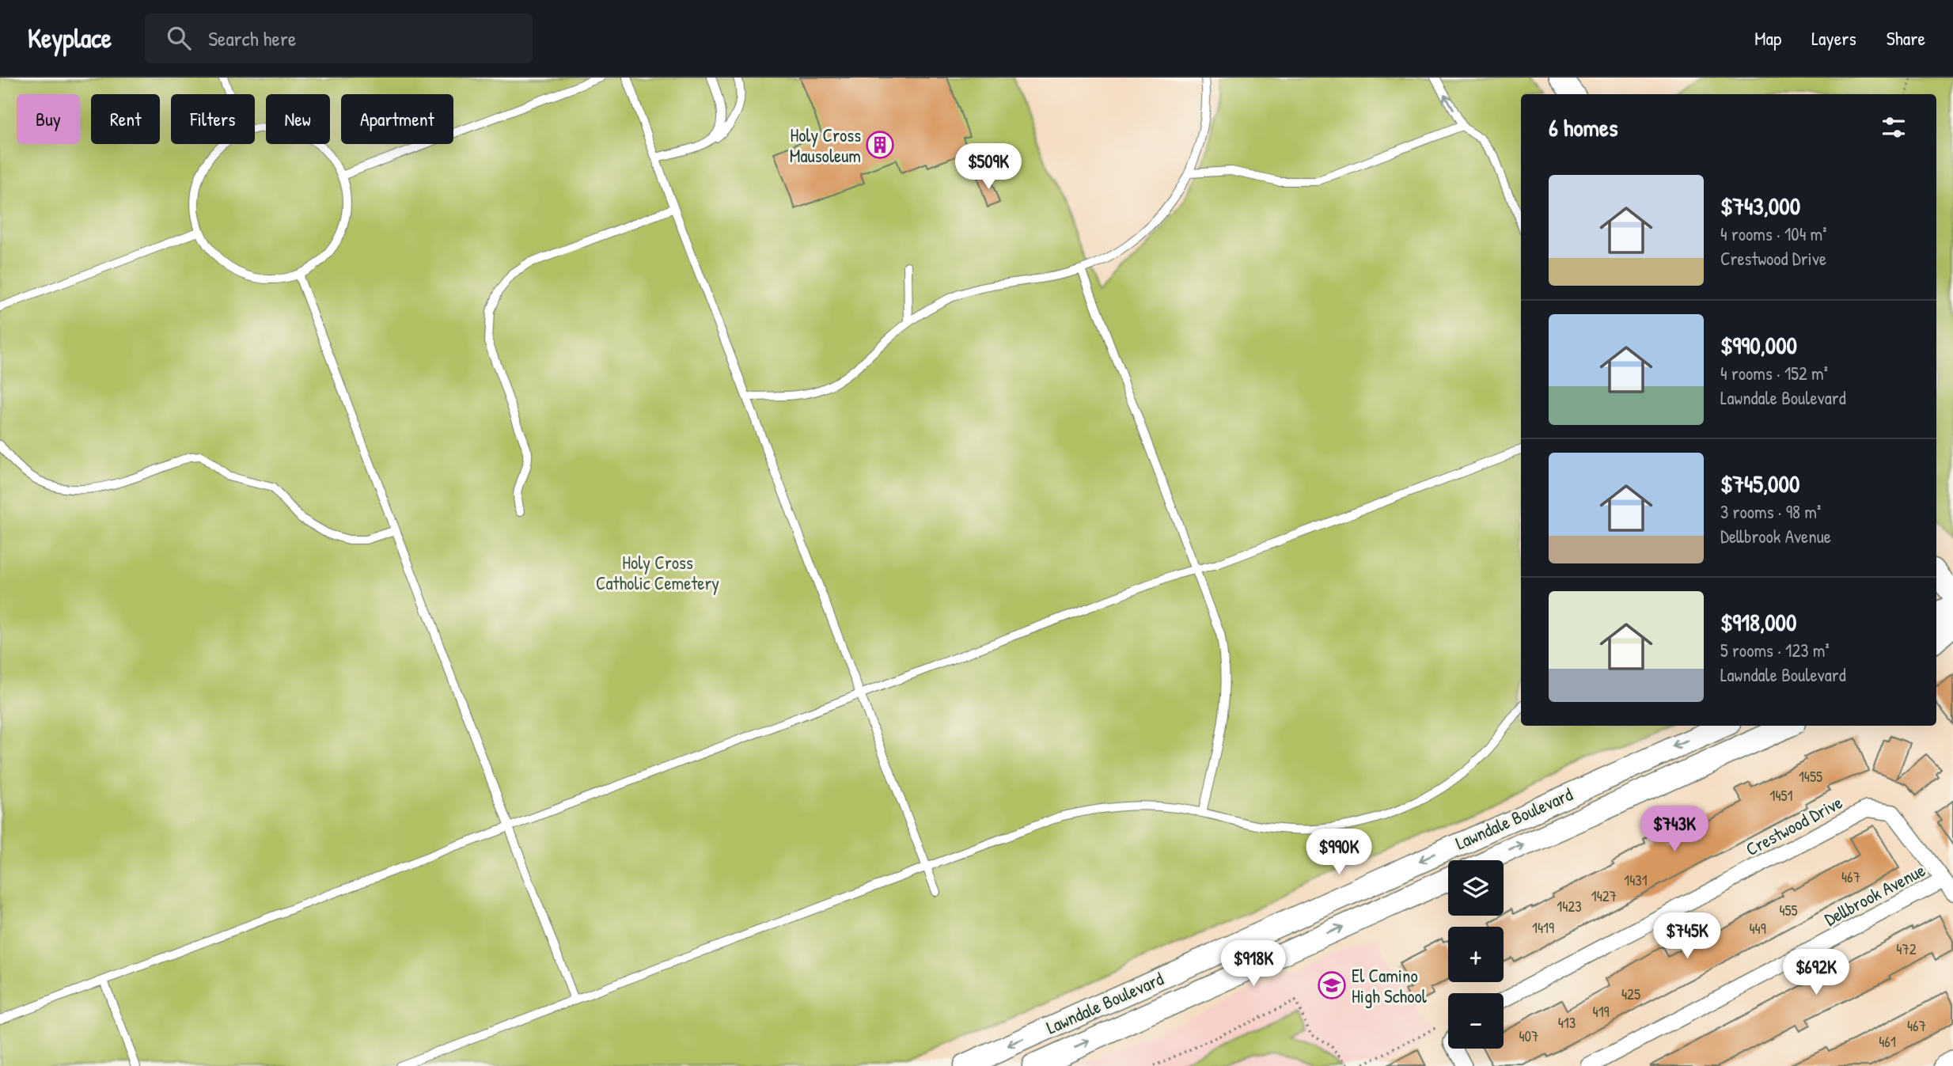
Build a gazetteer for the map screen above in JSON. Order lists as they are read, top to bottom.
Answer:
{
  "streets": {
    "street": ["Lawndale Boulevard", "Crestwood Drive", "Dellbrook Avenue"]
  },
  "crossings": [
    ["Crestwood Drive", "Dellbrook Avenue"]
  ],
  "parks": ["Holy Cross Catholic Cemetery"],
  "places": {
    "building": ["Holy Cross Mausoleum"],
    "school or university": ["El Camino High School"]
  },
  "house_numbers": [
    "1455",
    "1451",
    "467",
    "1431",
    "1427",
    "1423",
    "455",
    "1419",
    "449",
    "472",
    "425",
    "419",
    "413",
    "467",
    "407",
    "461"
  ],
  "page": {
    "header": "Keyplace",
    "search": "Search here",
    "nav": ["Map", "Layers", "Share"],
    "chip": [
      "Buy",
      "Rent",
      "Filters",
      "New",
      "Apartment"
    ],
    "heading": "6 homes",
    "price": [
      "$509K",
      "$743K",
      "$990K",
      "$745K",
      "$918K",
      "$692K"
    ],
    "list": [
      {
        "name": "$743,000",
        "note": "4 rooms · 104 m² · Crestwood Drive"
      },
      {
        "name": "$990,000",
        "note": "4 rooms · 152 m² · Lawndale Boulevard"
      },
      {
        "name": "$745,000",
        "note": "3 rooms · 98 m² · Dellbrook Avenue"
      },
      {
        "name": "$918,000",
        "note": "5 rooms · 123 m² · Lawndale Boulevard"
      }
    ],
    "map_buttons": ["+", "−"]
  }
}
